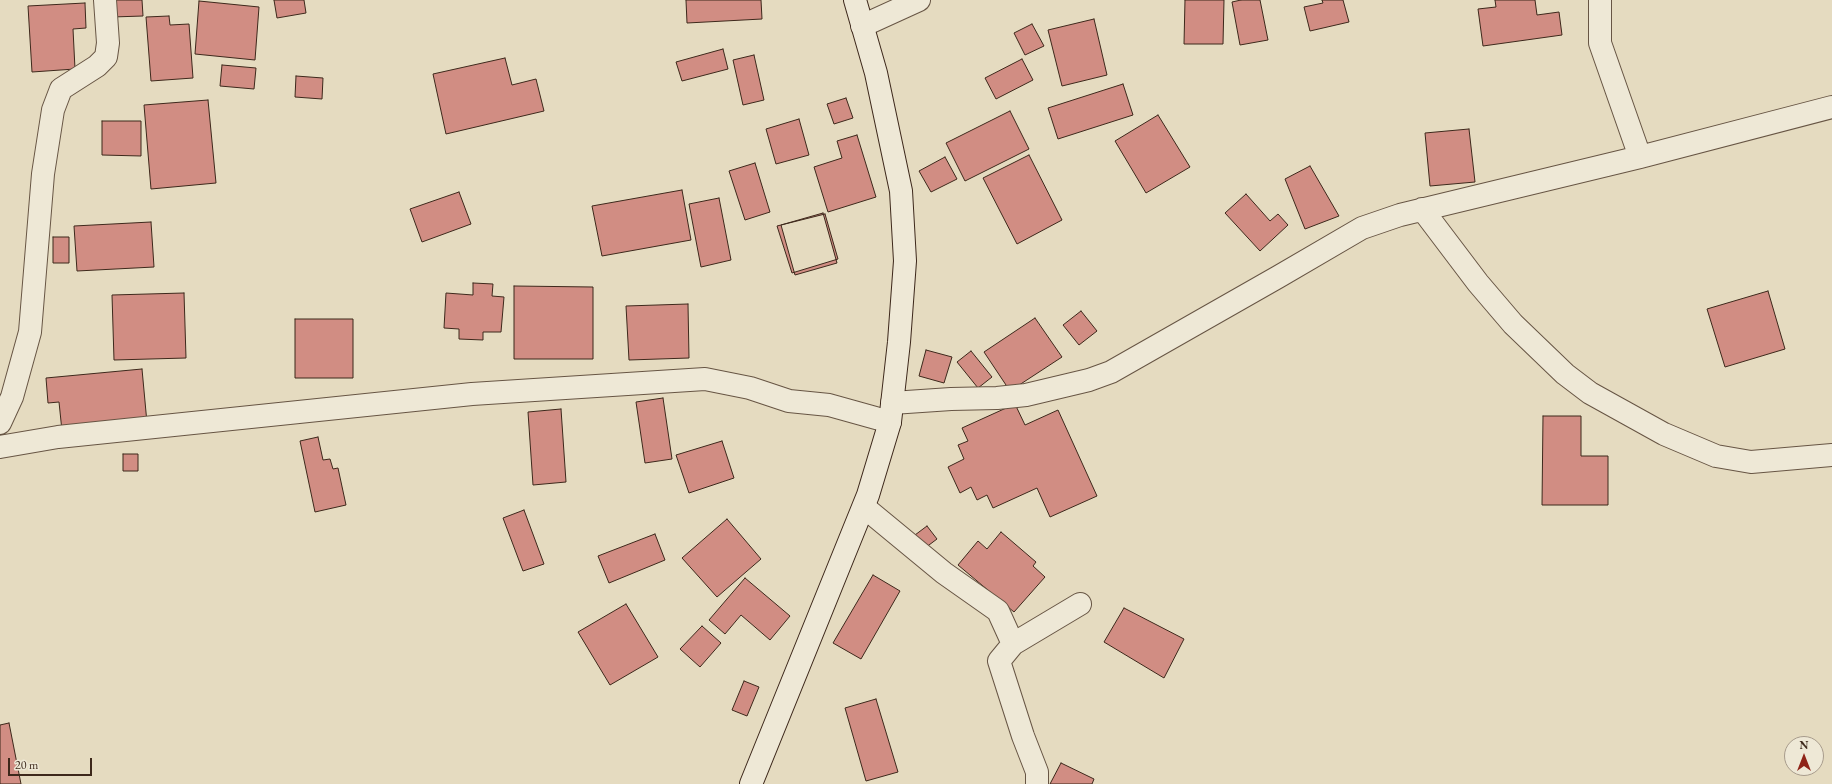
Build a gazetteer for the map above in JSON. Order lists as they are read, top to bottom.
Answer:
{
  "scale_bar": "20 m",
  "north": "top"
}
